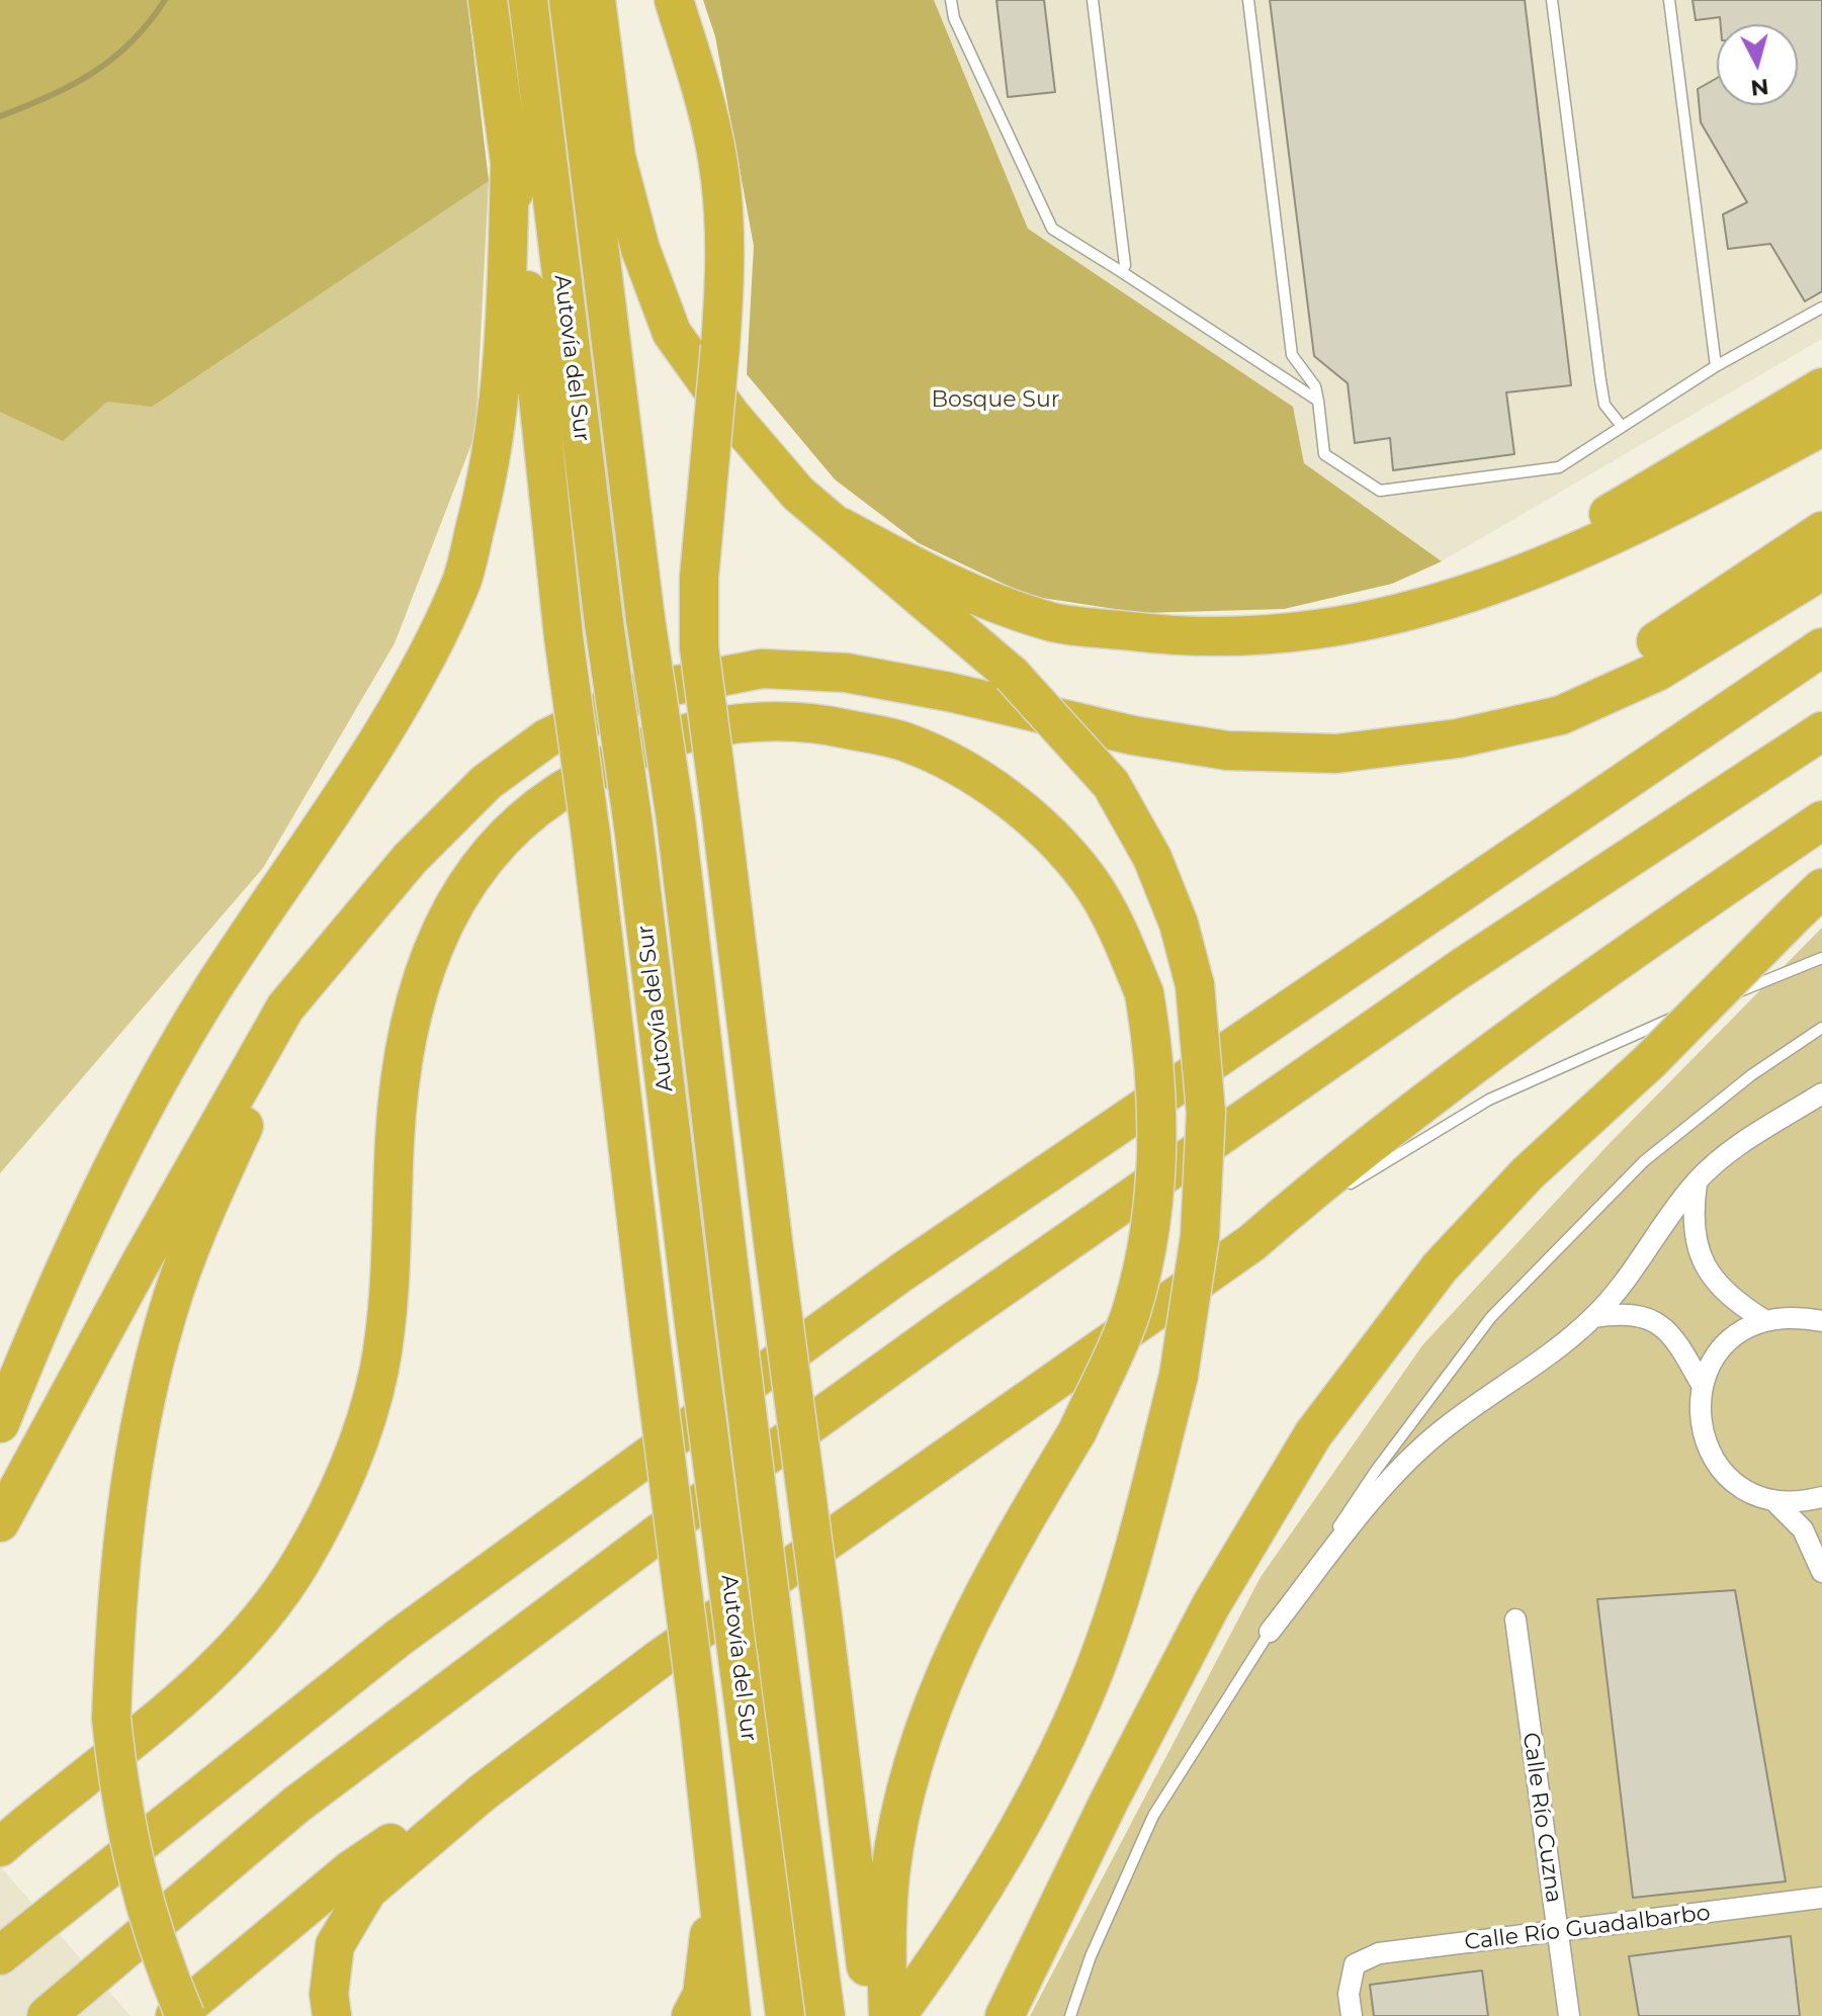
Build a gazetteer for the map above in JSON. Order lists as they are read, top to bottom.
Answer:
{
  "streets": {
    "highway": ["Autovía del Sur"],
    "street": ["Calle Río Cuzna", "Calle Río Guadalbarbo"]
  },
  "crossings": [
    ["Calle Río Cuzna", "Calle Río Guadalbarbo"]
  ],
  "parks": ["Bosque Sur"],
  "north": "bottom"
}
